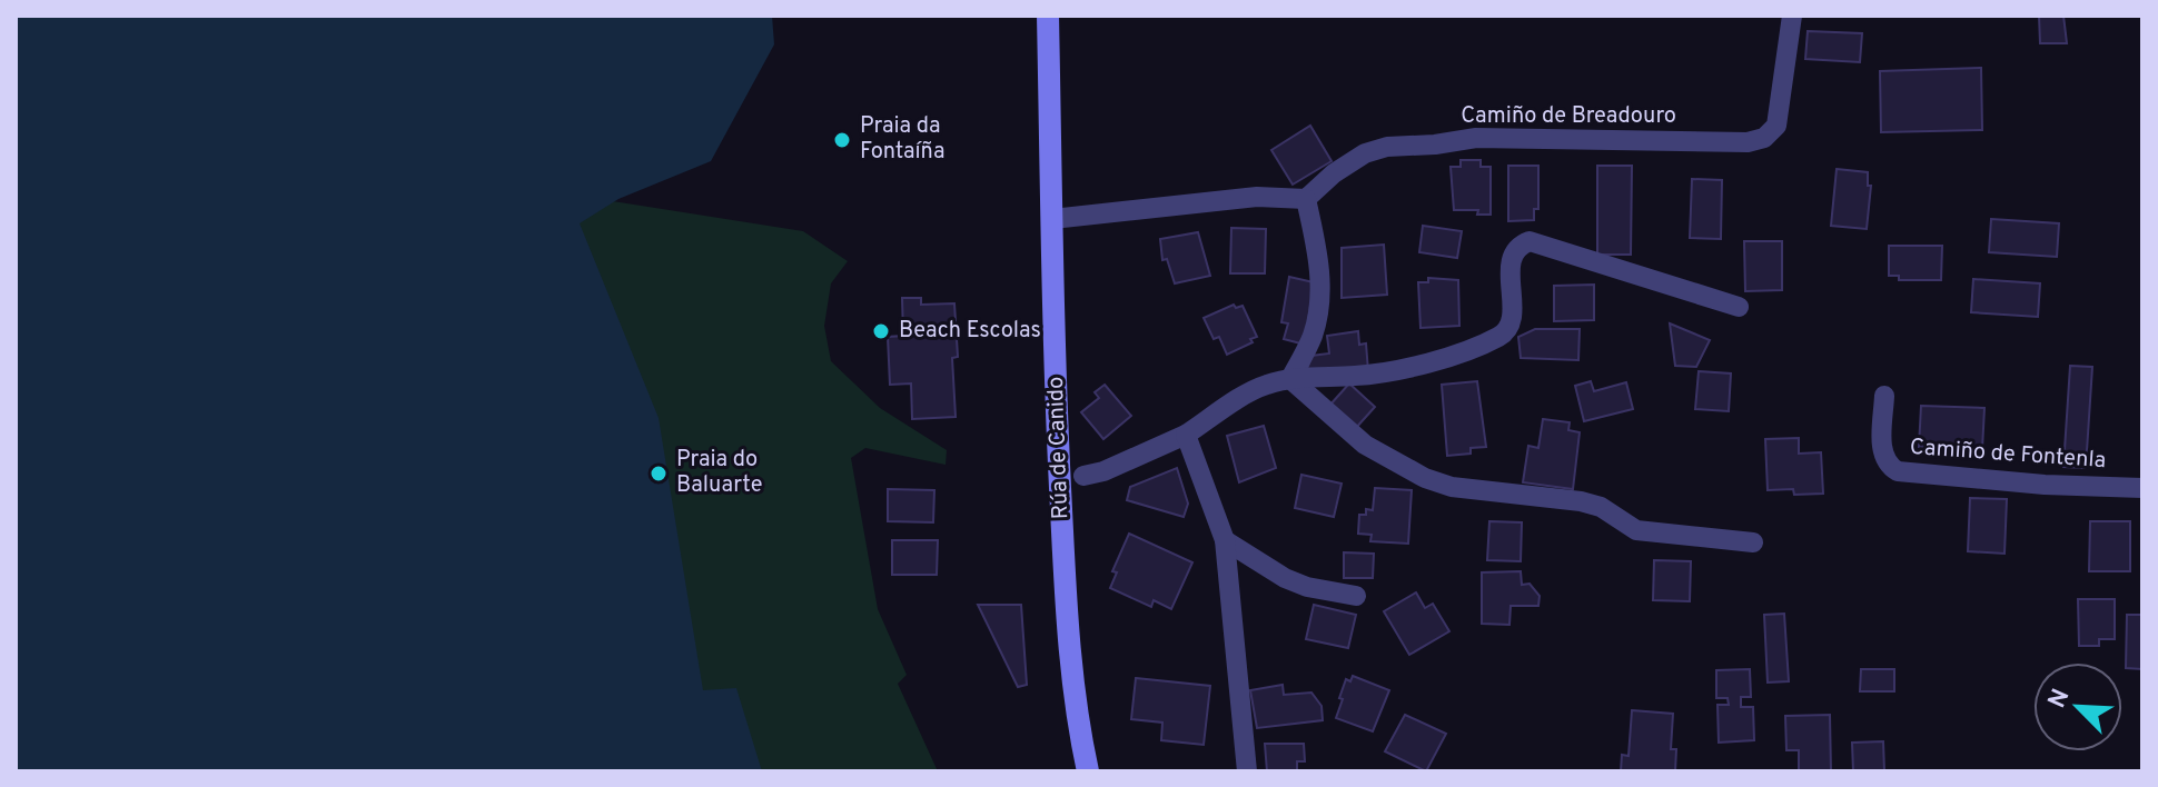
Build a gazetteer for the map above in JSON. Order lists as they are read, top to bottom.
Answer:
{
  "streets": {
    "main road": ["Rúa de Canido"],
    "street": ["Camiño de Breadouro", "Camiño de Fontenla"]
  },
  "places": ["Praia da Fontaíña", "Beach Escolas", "Praia do Baluarte"],
  "north": "top left"
}
